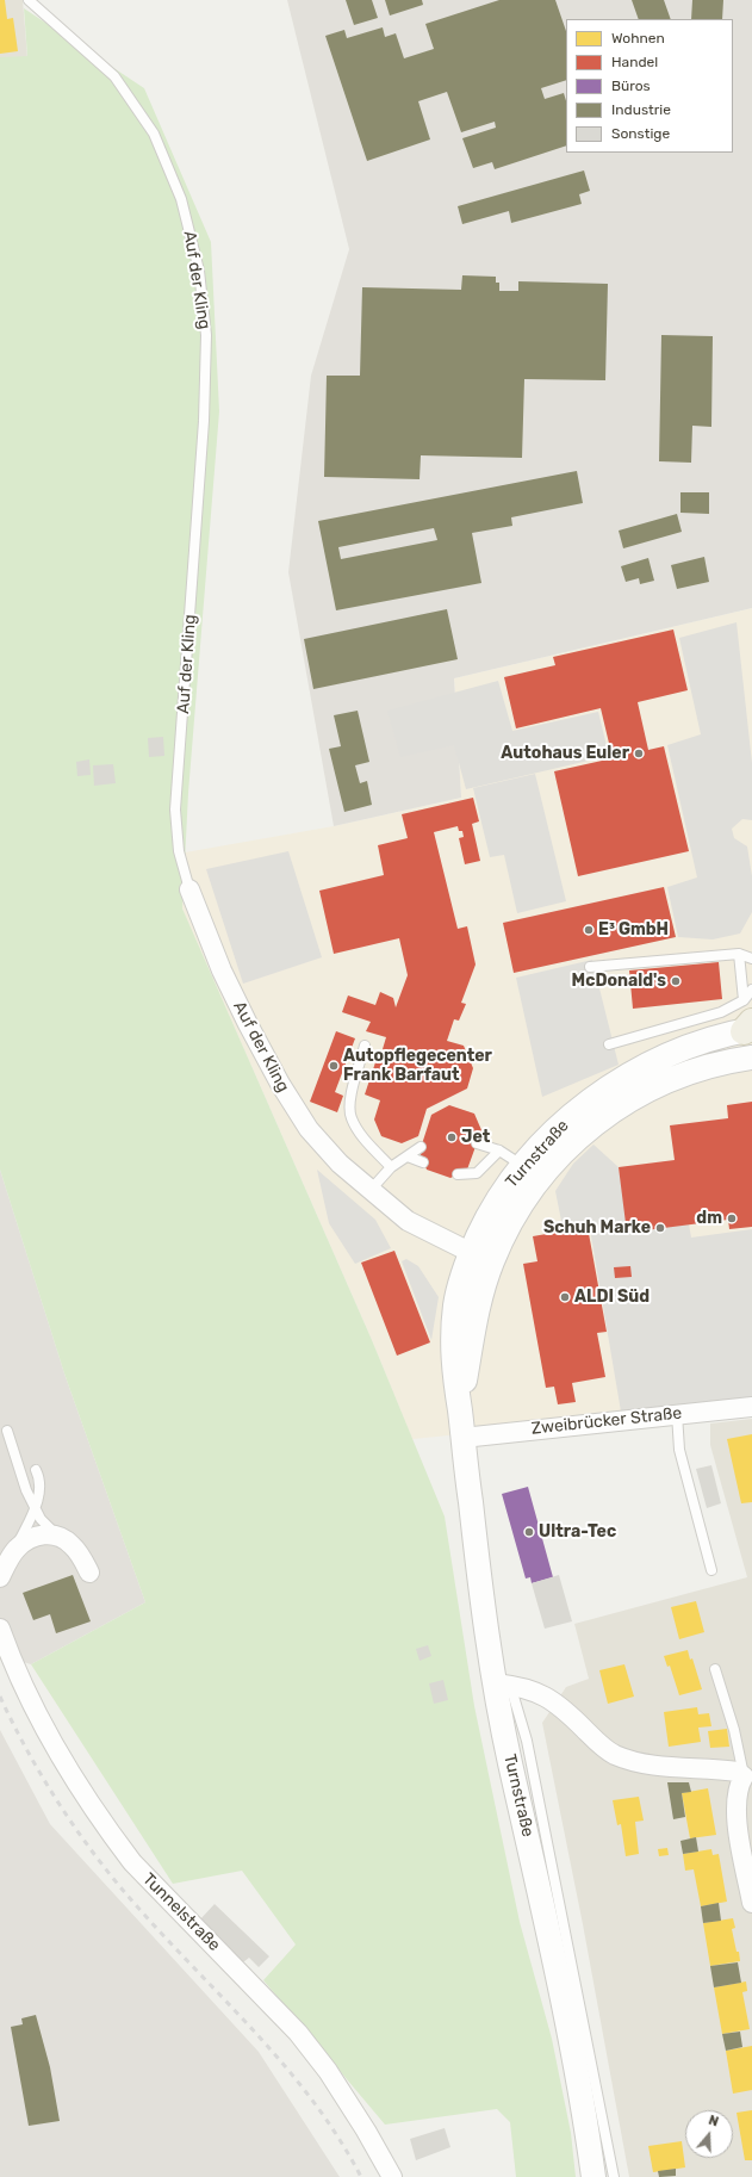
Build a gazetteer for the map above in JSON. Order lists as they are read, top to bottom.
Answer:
{
  "streets": {
    "street": [
      "Auf der Kling",
      "Turnstraße",
      "Zweibrücker Straße",
      "Tunnelstraße"
    ]
  },
  "crossings": [
    ["Auf der Kling", "Turnstraße"],
    ["Turnstraße", "Zweibrücker Straße"]
  ],
  "places": [
    "Autohaus Euler",
    "E³ GmbH",
    "McDonald's",
    "Autopflegecenter Frank Barfaut",
    "Jet",
    "dm",
    "Schuh Marke",
    "ALDI Süd",
    "Ultra-Tec"
  ],
  "legend": [
    "Wohnen",
    "Handel",
    "Büros",
    "Industrie",
    "Sonstige"
  ],
  "north": "top"
}
